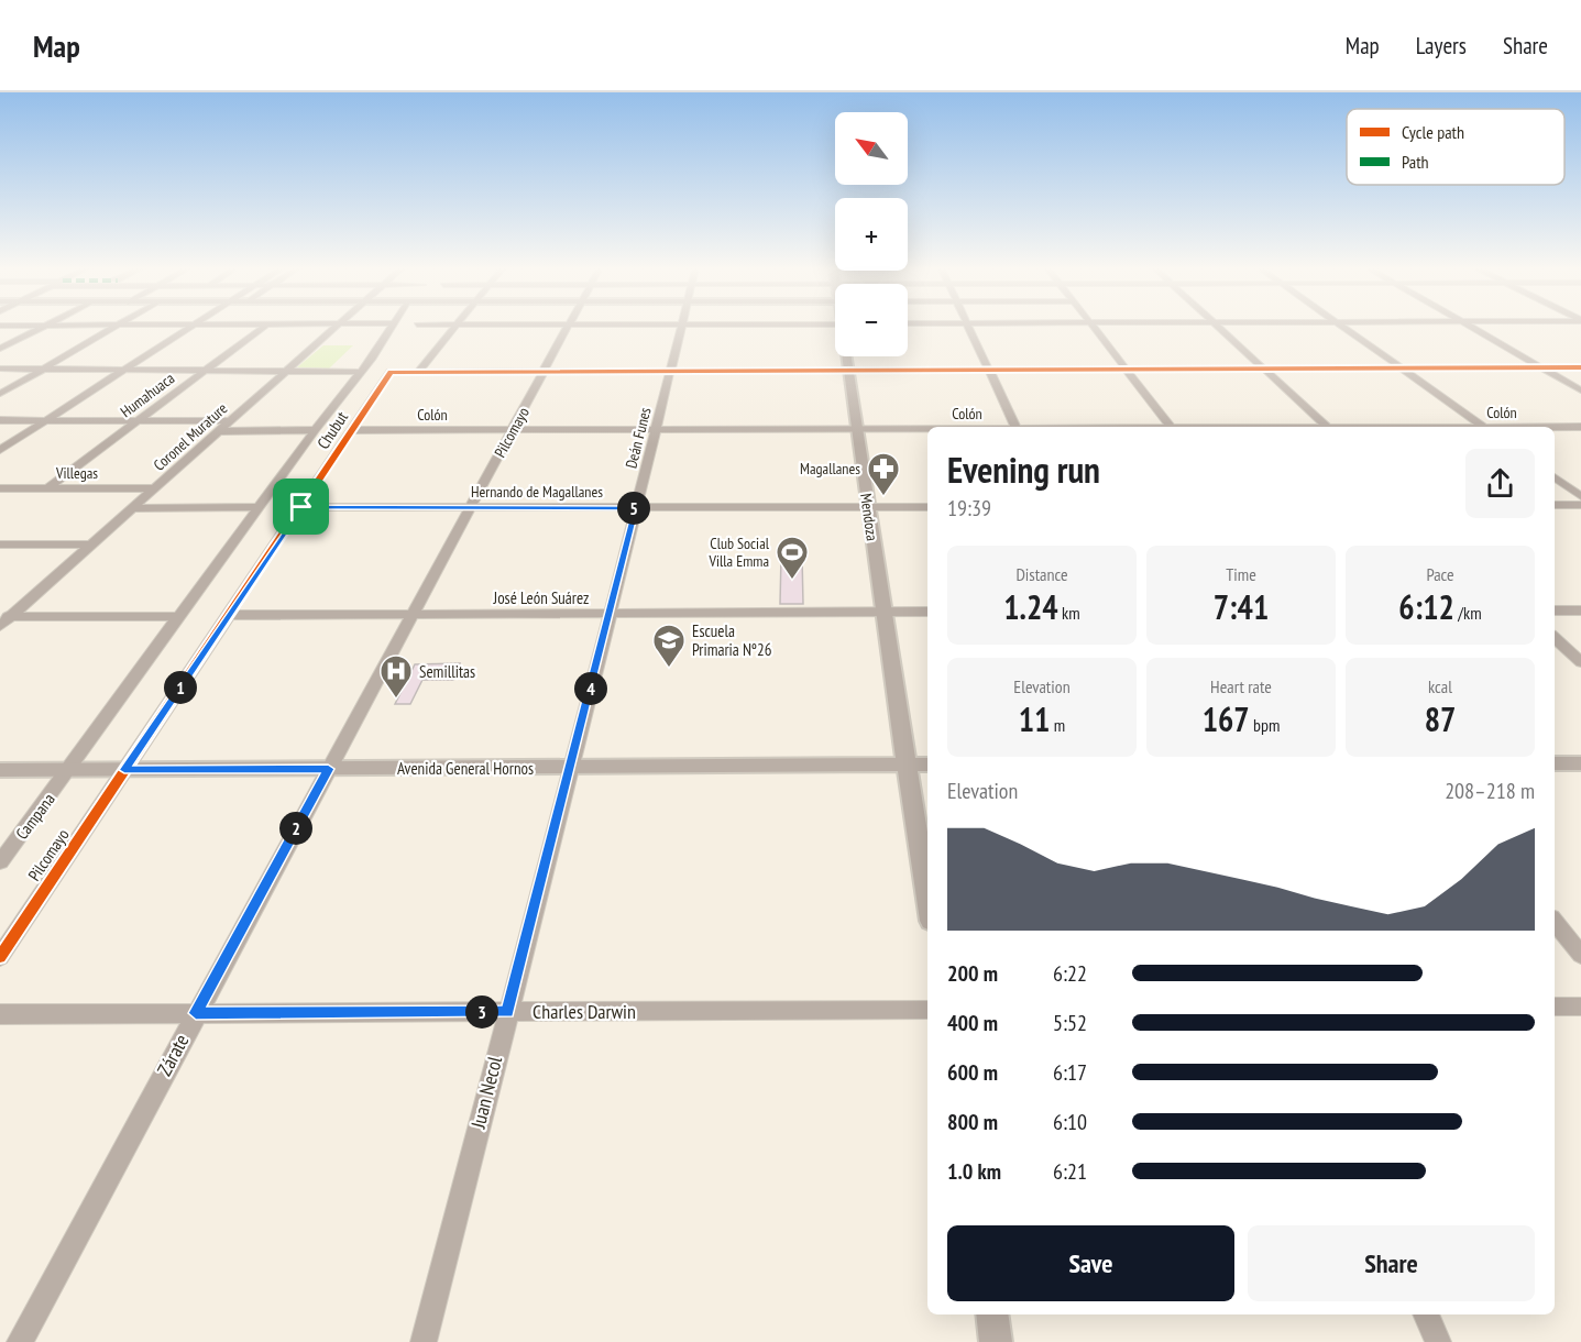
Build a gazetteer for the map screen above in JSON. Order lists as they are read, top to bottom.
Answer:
{
  "streets": {
    "street": [
      "Humahuaca",
      "Colón",
      "Chubut",
      "Pilcomayo",
      "Coronel Murature",
      "Deán Funes",
      "Villegas",
      "Hernando de Magallanes",
      "Mendoza",
      "José León Suárez",
      "Avenida General Hornos",
      "Campana",
      "Charles Darwin",
      "Zárate",
      "Juan Necol"
    ]
  },
  "crossings": [
    ["Humahuaca", "Villegas"],
    ["Colón", "Chubut"],
    ["Colón", "Pilcomayo"],
    ["Colón", "Deán Funes"],
    ["Colón", "Mendoza"],
    ["Chubut", "Pilcomayo"],
    ["Chubut", "Hernando de Magallanes"],
    ["Chubut", "José León Suárez"],
    ["Chubut", "Avenida General Hornos"],
    ["Chubut", "Campana"],
    ["Pilcomayo", "Hernando de Magallanes"],
    ["Pilcomayo", "José León Suárez"],
    ["Pilcomayo", "Avenida General Hornos"],
    ["Pilcomayo", "Zárate"],
    ["Coronel Murature", "Villegas"],
    ["Deán Funes", "Hernando de Magallanes"],
    ["Deán Funes", "José León Suárez"],
    ["Deán Funes", "Avenida General Hornos"],
    ["Deán Funes", "Juan Necol"],
    ["Hernando de Magallanes", "Mendoza"],
    ["Mendoza", "José León Suárez"],
    ["Mendoza", "Avenida General Hornos"],
    ["Avenida General Hornos", "Campana"],
    ["Avenida General Hornos", "Zárate"],
    ["Avenida General Hornos", "Juan Necol"],
    ["Charles Darwin", "Zárate"],
    ["Charles Darwin", "Juan Necol"]
  ],
  "places": {
    "pharmacy": ["Magallanes"],
    "sports": ["Club Social Villa Emma"],
    "school or university": ["Escuela Primaria Nº26"],
    "hospital": ["Semillitas"]
  },
  "legend": ["Cycle path", "Path"],
  "north": "top left",
  "page": {
    "header": "Map",
    "nav": ["Map", "Layers", "Share"],
    "map_buttons": ["+", "−"],
    "heading": ["Evening run", "19:39"],
    "pins": [
      "5",
      "1",
      "4",
      "2",
      "3"
    ],
    "stats": [
      ["Distance", "1.24 km"],
      ["Time", "7:41"],
      ["Pace", "6:12 /km"],
      ["Elevation", "11 m"],
      ["Heart rate", "167 bpm"],
      ["kcal", "87"]
    ],
    "chart": ["Elevation", "208–218 m"],
    "list": [
      {
        "name": "200 m",
        "note": "6:22"
      },
      {
        "name": "400 m",
        "note": "5:52"
      },
      {
        "name": "600 m",
        "note": "6:17"
      },
      {
        "name": "800 m",
        "note": "6:10"
      },
      {
        "name": "1.0 km",
        "note": "6:21"
      }
    ],
    "buttons": ["Save", "Share"]
  }
}
